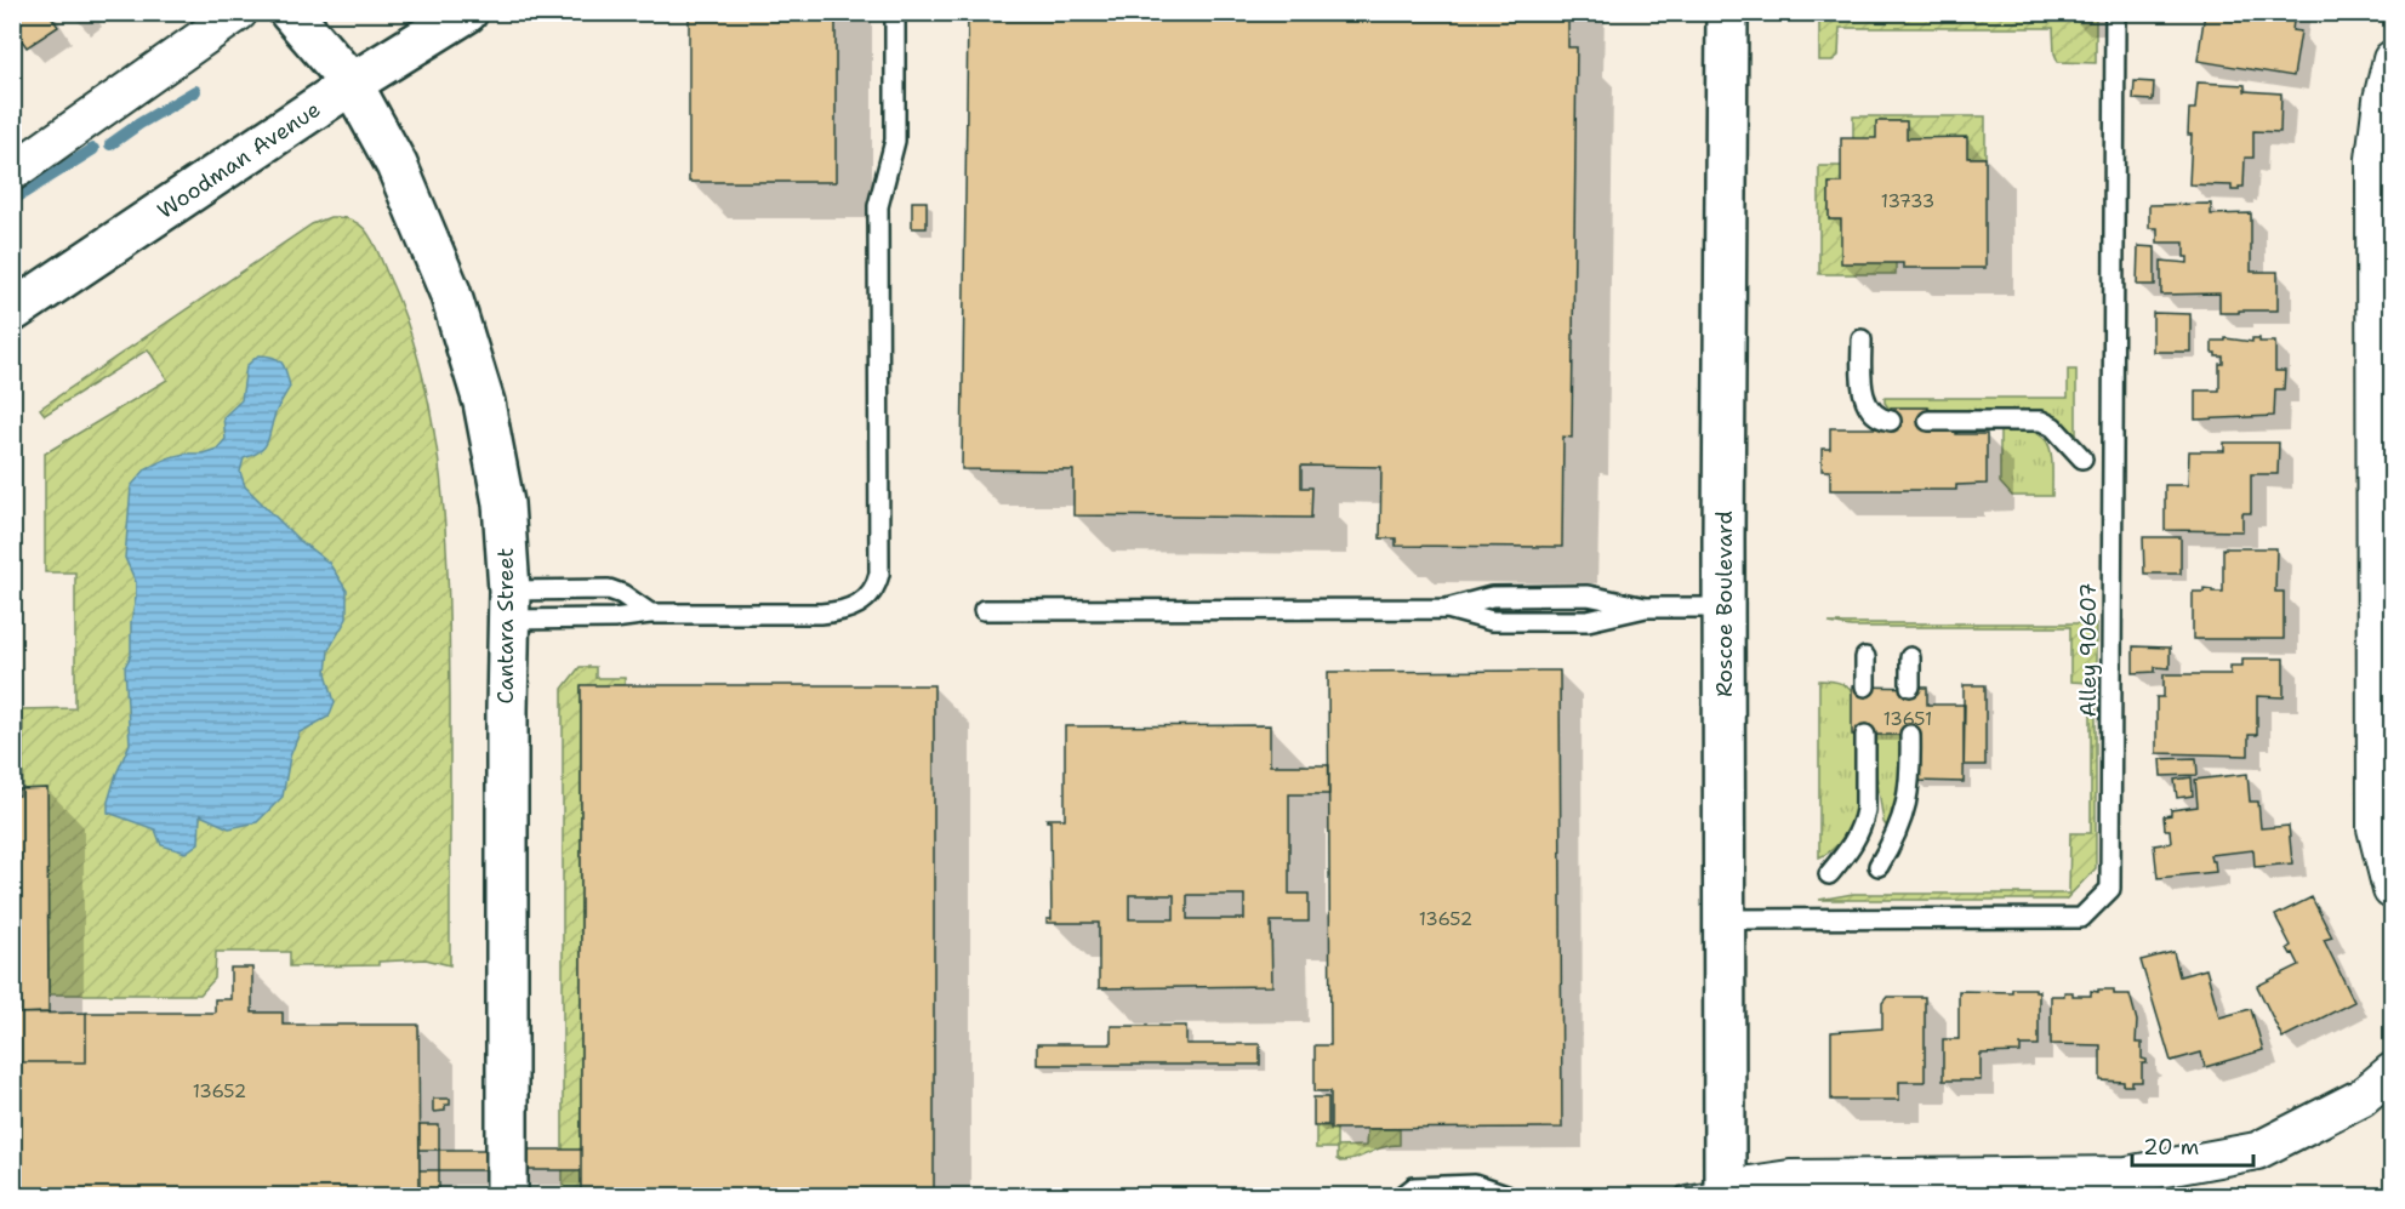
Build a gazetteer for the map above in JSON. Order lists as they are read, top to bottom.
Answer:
{
  "streets": {
    "main road": ["Woodman Avenue", "Roscoe Boulevard", "Cantara Street"],
    "lane": ["Alley 90607"]
  },
  "crossings": [
    ["Woodman Avenue", "Cantara Street"],
    ["Roscoe Boulevard", "Alley 90607"]
  ],
  "house_numbers": [
    "13733",
    "13651",
    "13652",
    "13652"
  ],
  "scale_bar": "20 m"
}
